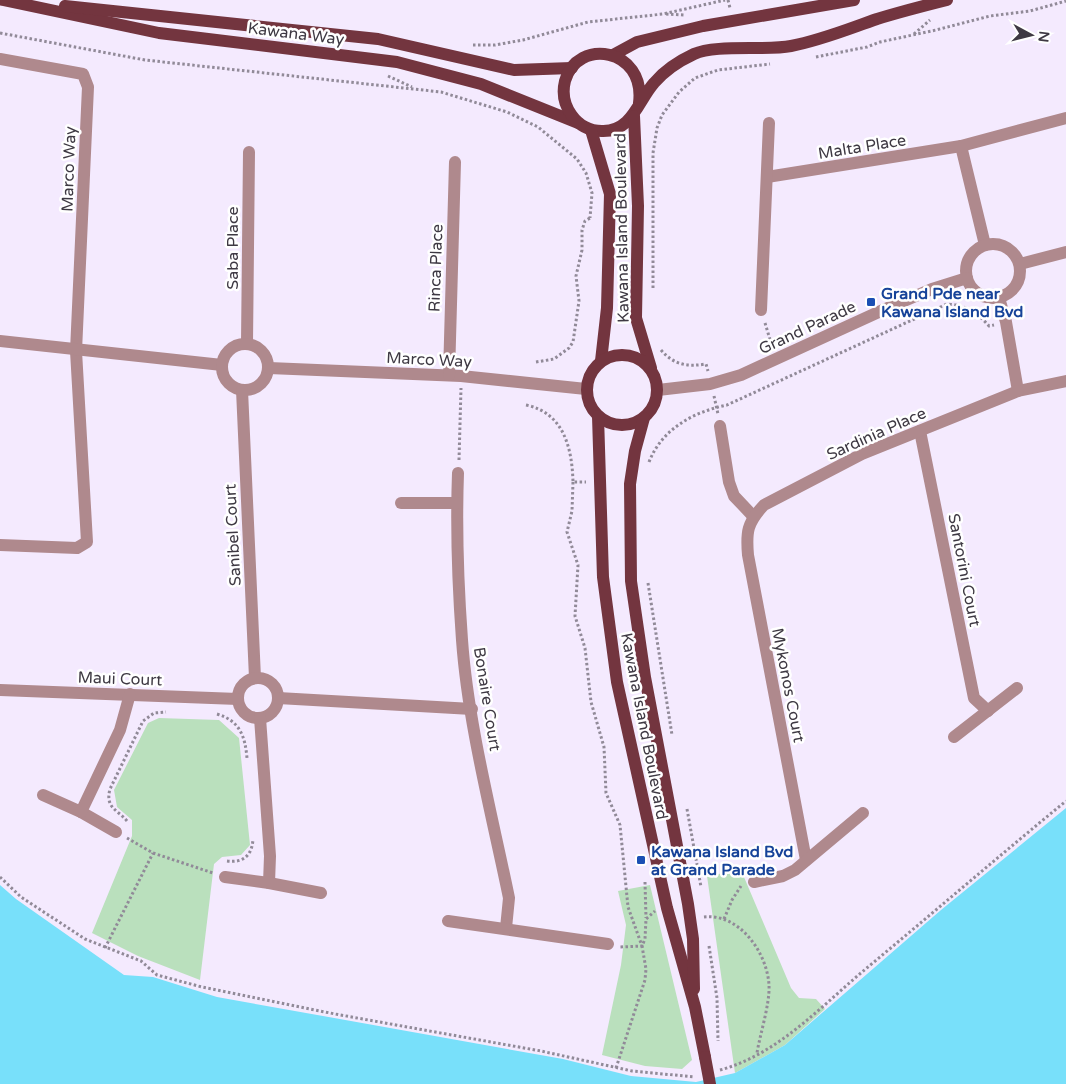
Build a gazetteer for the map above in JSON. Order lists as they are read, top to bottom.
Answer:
{
  "streets": {
    "main road": ["Kawana Way", "Kawana Island Boulevard"],
    "street": [
      "Malta Place",
      "Marco Way",
      "Saba Place",
      "Rinca Place",
      "Grand Parade",
      "Sardinia Place",
      "Sanibel Court",
      "Santorini Court",
      "Maui Court",
      "Mykonos Court",
      "Bonaire Court"
    ]
  },
  "crossings": [
    ["Kawana Way", "Kawana Island Boulevard"],
    ["Marco Way", "Kawana Island Boulevard"],
    ["Marco Way", "Saba Place"],
    ["Marco Way", "Rinca Place"],
    ["Marco Way", "Grand Parade"],
    ["Marco Way", "Sanibel Court"],
    ["Kawana Island Boulevard", "Grand Parade"],
    ["Saba Place", "Sanibel Court"],
    ["Sardinia Place", "Santorini Court"],
    ["Sardinia Place", "Mykonos Court"],
    ["Sanibel Court", "Maui Court"]
  ],
  "places": {
    "transit": ["Grand Pde near Kawana Island Bvd", "Kawana Island Bvd at Grand Parade"]
  },
  "north": "right"
}
